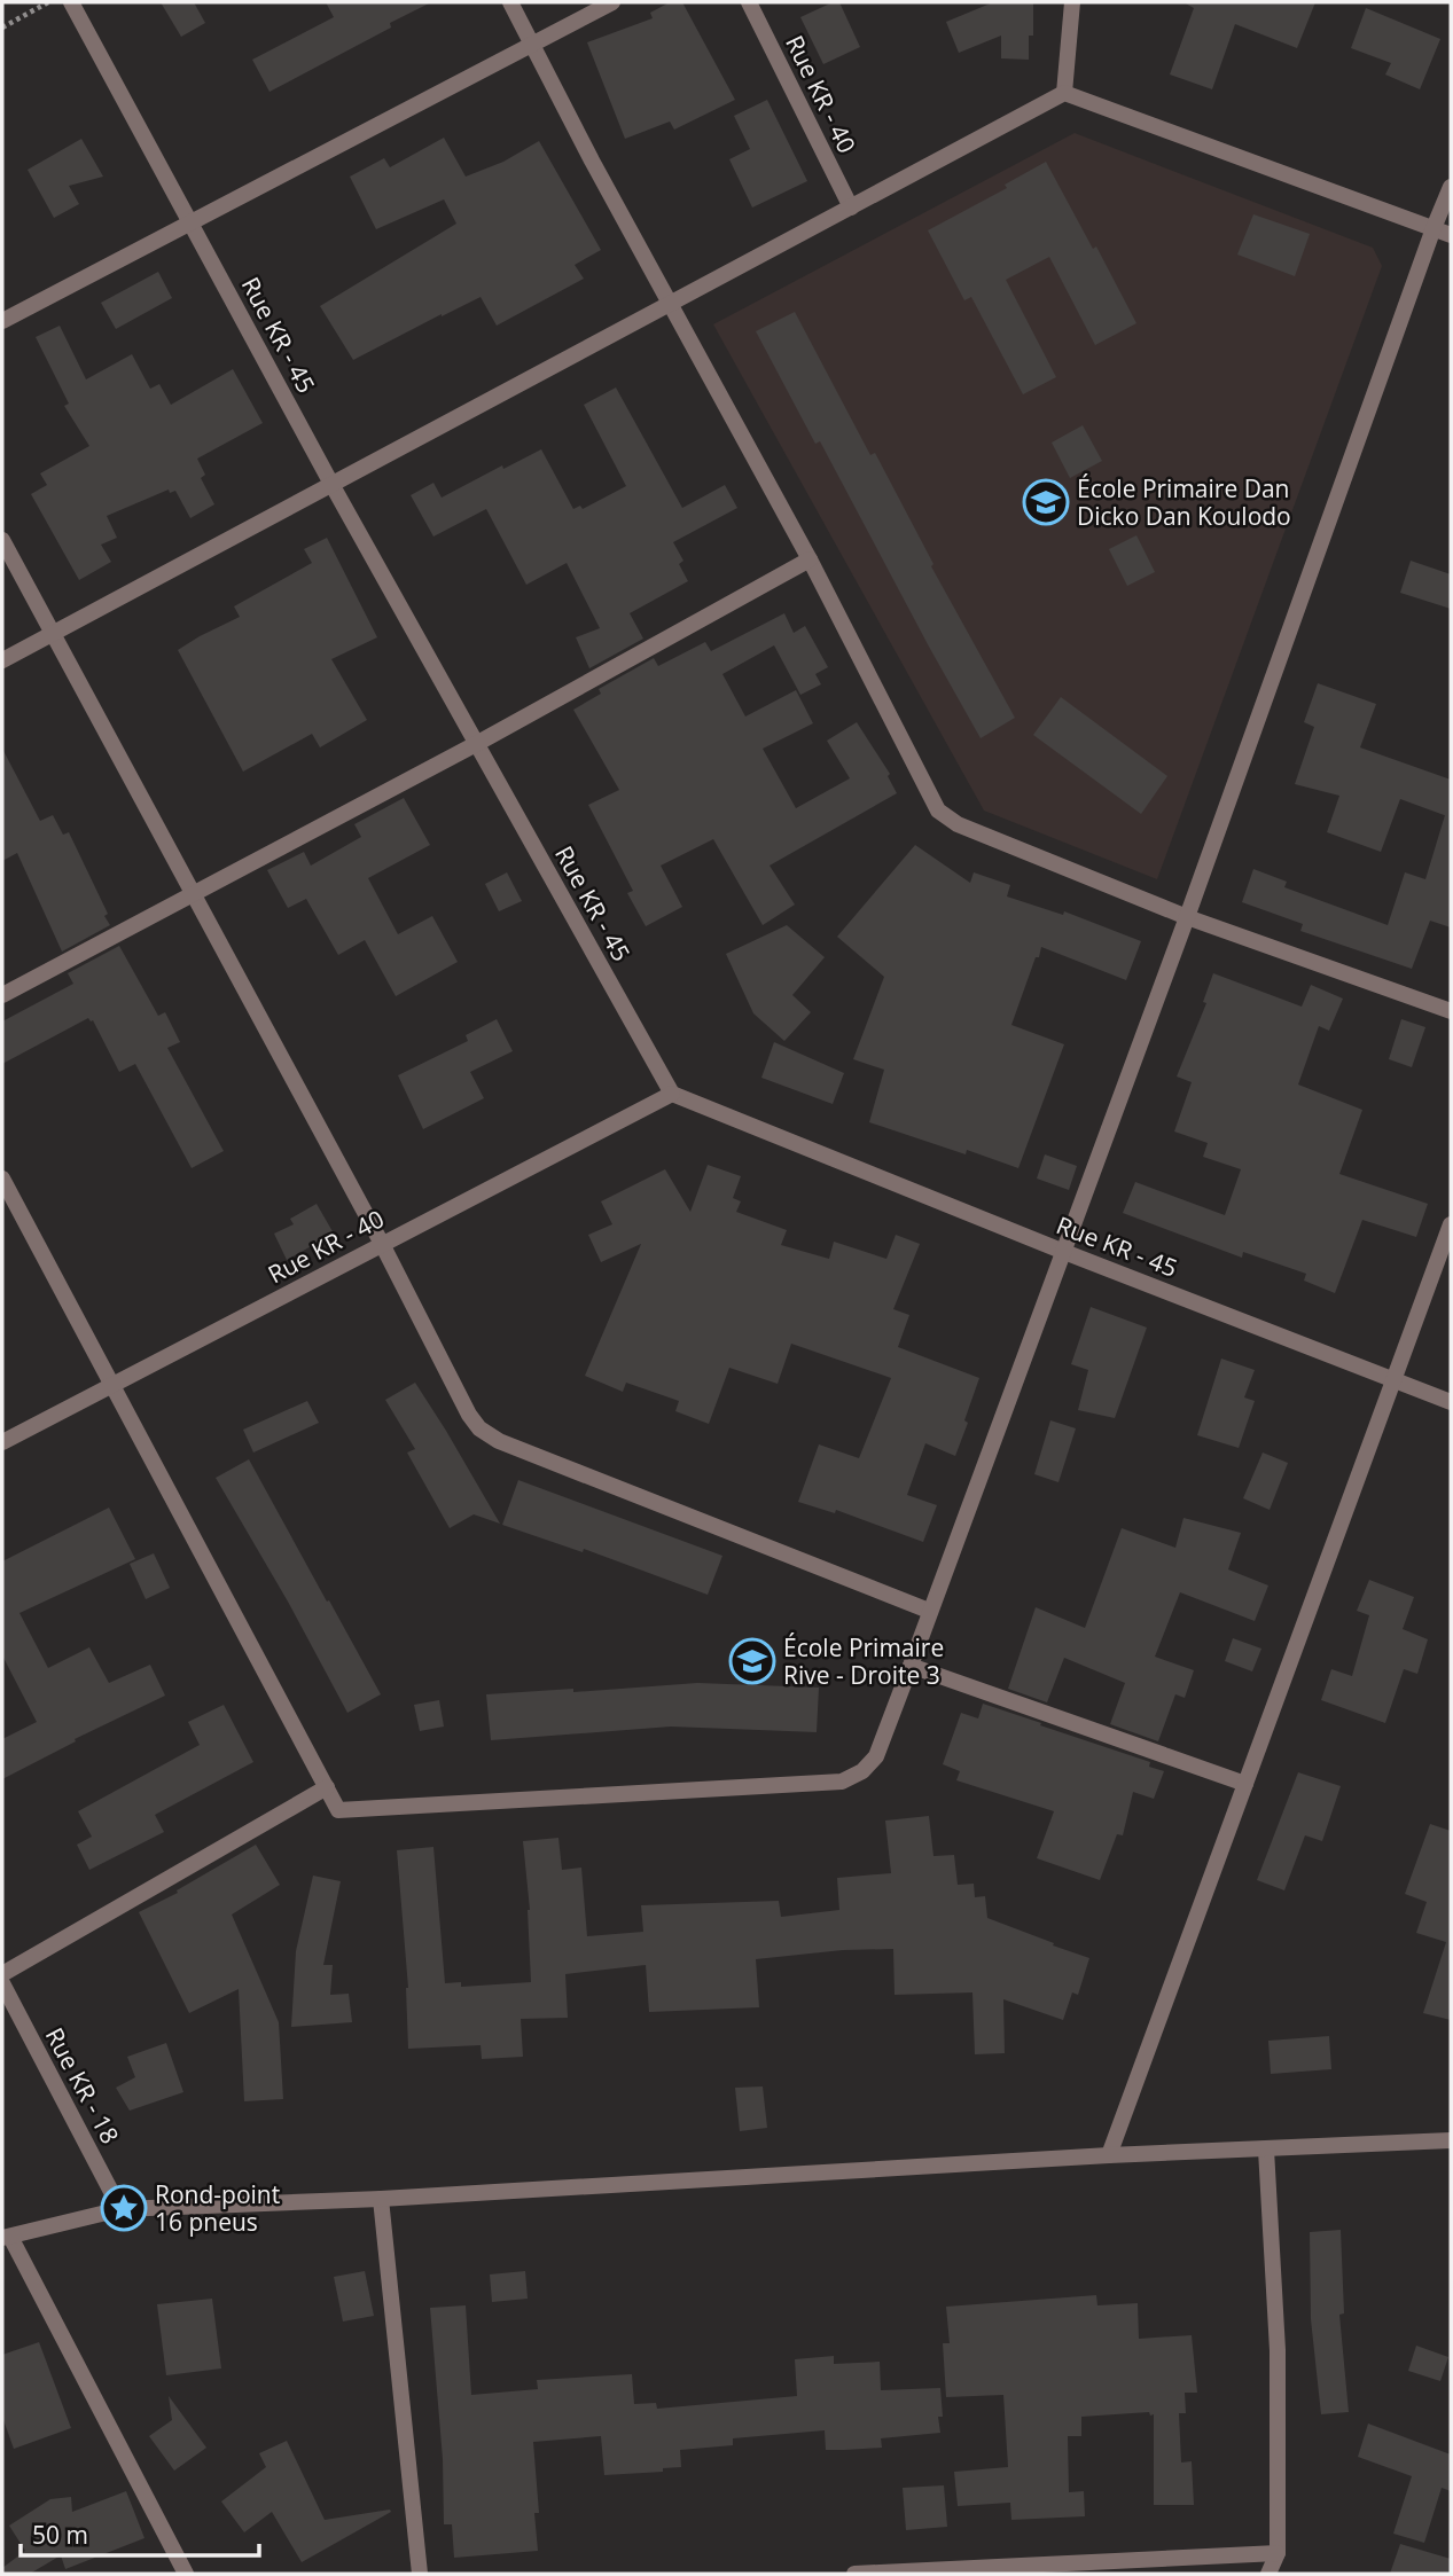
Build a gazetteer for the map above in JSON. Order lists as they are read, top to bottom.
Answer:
{
  "streets": {
    "street": ["Rue KR - 40", "Rue KR - 45", "Rue KR - 18"]
  },
  "crossings": [
    ["Rue KR - 40", "Rue KR - 45"]
  ],
  "places": {
    "school or university": ["École Primaire Dan Dicko Dan Koulodo", "École Primaire Rive - Droite 3"],
    "place": ["Rond-point 16 pneus"]
  },
  "scale_bar": "50 m"
}
